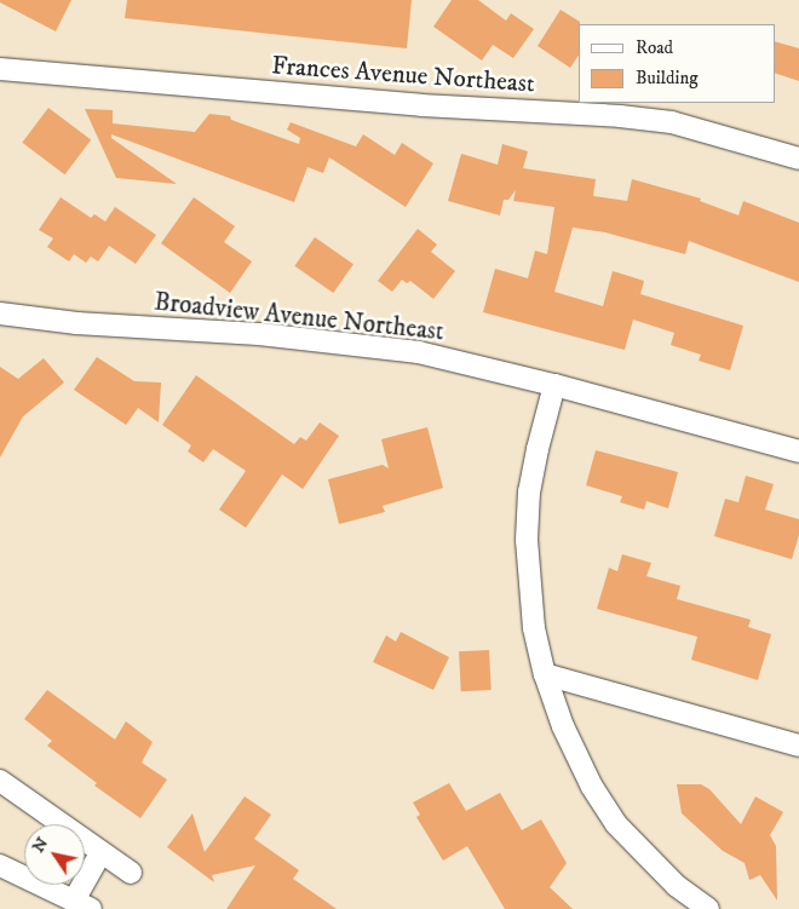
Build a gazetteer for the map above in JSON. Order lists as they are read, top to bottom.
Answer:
{
  "streets": {
    "street": ["Frances Avenue Northeast", "Broadview Avenue Northeast"]
  },
  "legend": ["Road", "Building"],
  "north": "top left"
}
